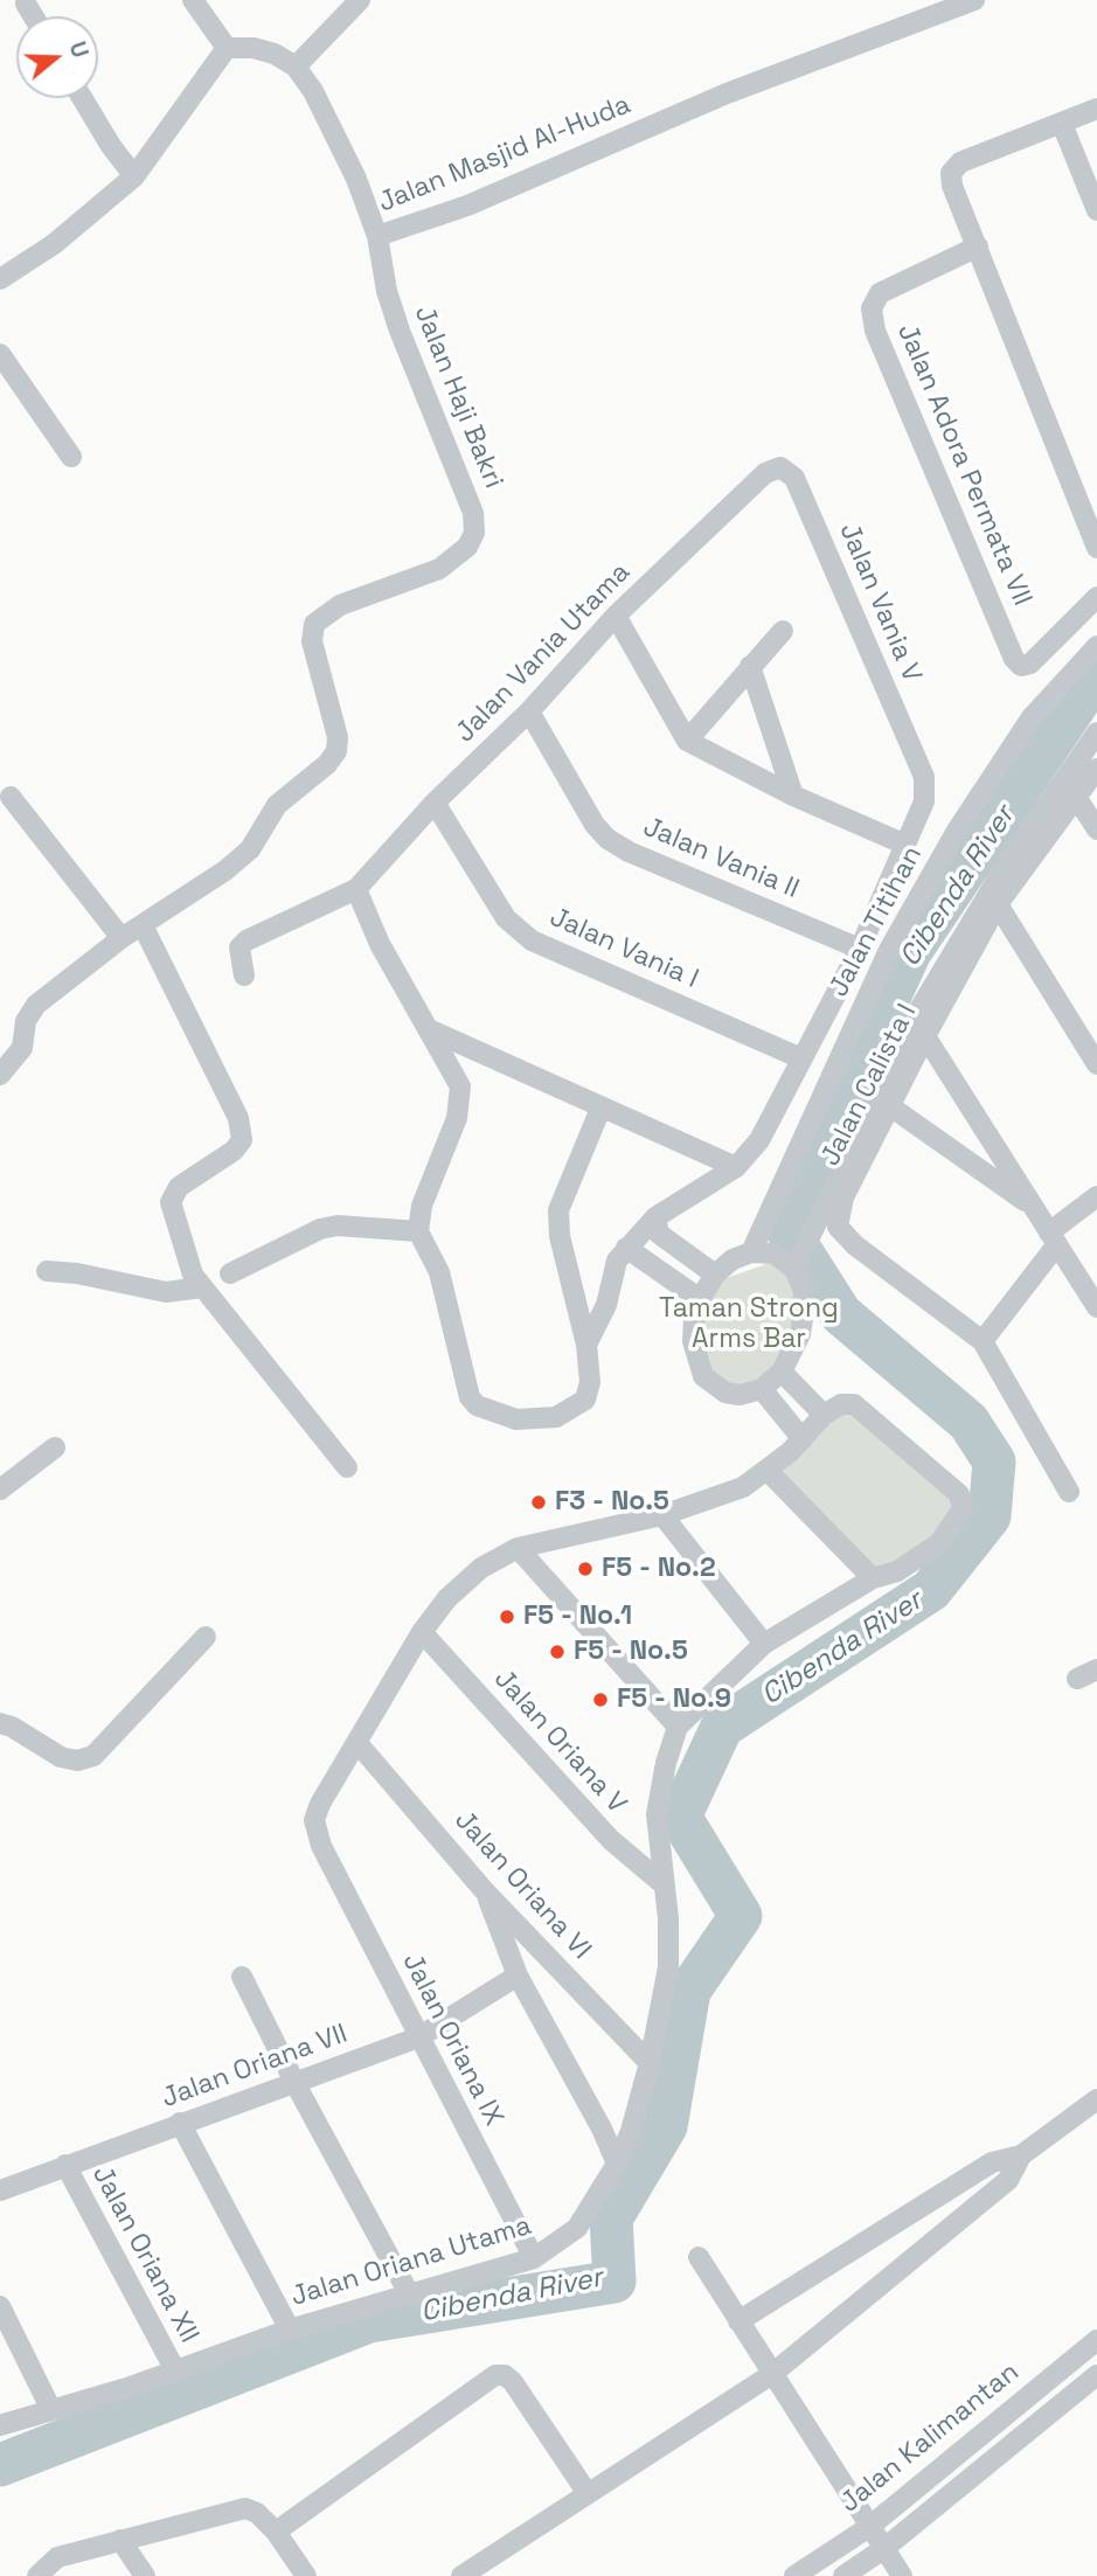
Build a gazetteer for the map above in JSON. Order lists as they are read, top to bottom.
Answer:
{
  "streets": {
    "street": [
      "Jalan Masjid Al-Huda",
      "Jalan Haji Bakri",
      "Jalan Adora Permata VII",
      "Jalan Vania V",
      "Jalan Vania Utama",
      "Jalan Vania II",
      "Jalan Titihan",
      "Jalan Vania I",
      "Jalan Calista I",
      "Jalan Oriana V",
      "Jalan Oriana VI",
      "Jalan Oriana IX",
      "Jalan Oriana VII",
      "Jalan Oriana XII",
      "Jalan Oriana Utama",
      "Jalan Kalimantan"
    ]
  },
  "crossings": [
    ["Jalan Masjid Al-Huda", "Jalan Haji Bakri"],
    ["Jalan Vania V", "Jalan Vania Utama"],
    ["Jalan Vania Utama", "Jalan Vania II"],
    ["Jalan Vania Utama", "Jalan Vania I"],
    ["Jalan Oriana V", "Jalan Oriana Utama"],
    ["Jalan Oriana VI", "Jalan Oriana IX"],
    ["Jalan Oriana VI", "Jalan Oriana Utama"],
    ["Jalan Oriana IX", "Jalan Oriana VII"],
    ["Jalan Oriana IX", "Jalan Oriana Utama"],
    ["Jalan Oriana VII", "Jalan Oriana XII"],
    ["Jalan Oriana XII", "Jalan Oriana Utama"]
  ],
  "water": ["Cibenda River"],
  "parks": ["Taman Strong Arms Bar"],
  "places": [
    "F3 - No.5",
    "F5 - No.2",
    "F5 - No.1",
    "F5 - No.5",
    "F5 - No.9"
  ],
  "north": "right"
}
